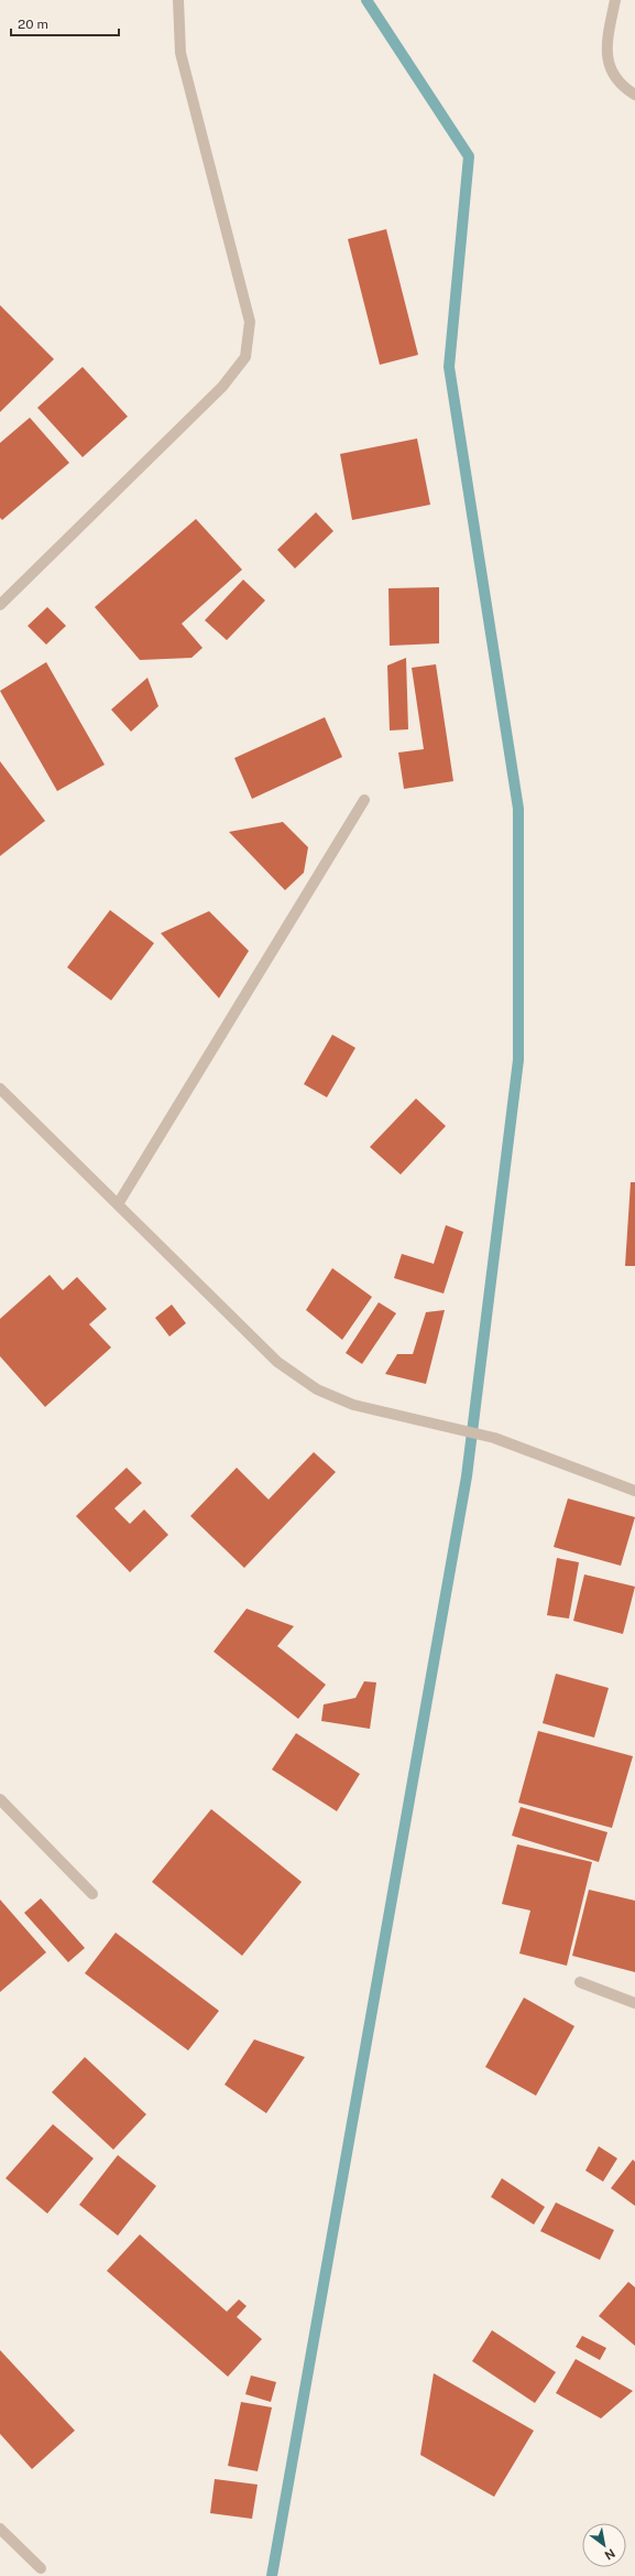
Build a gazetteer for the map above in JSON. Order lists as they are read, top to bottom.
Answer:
{
  "scale_bar": "20 m",
  "north": "bottom right"
}
